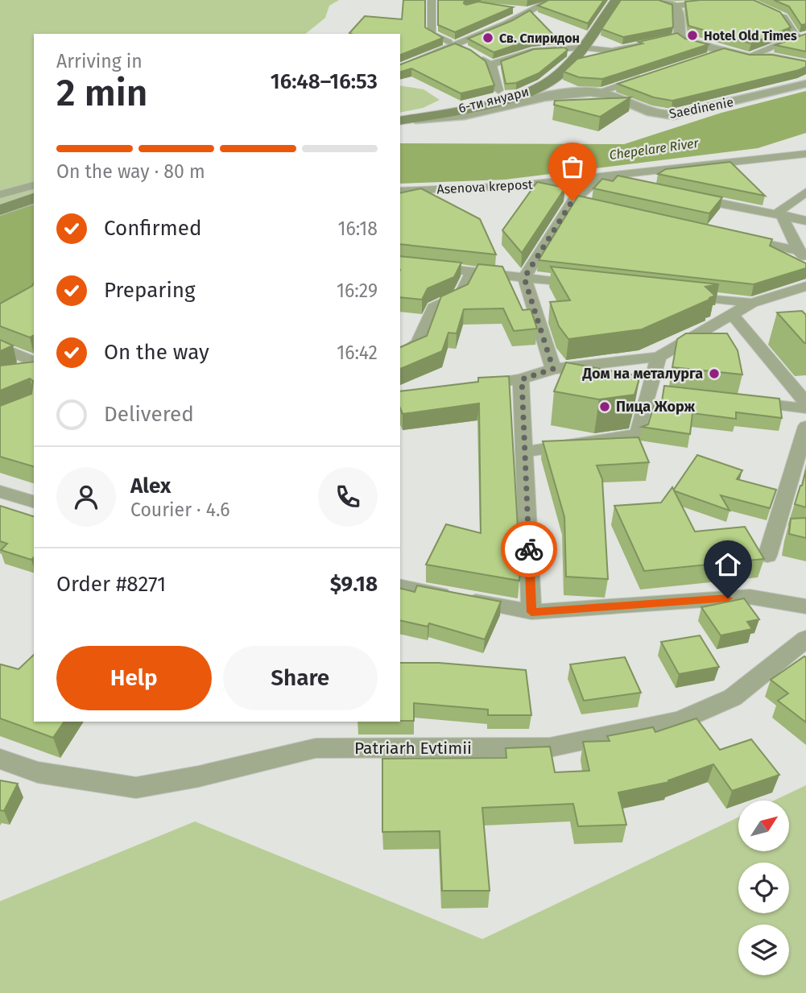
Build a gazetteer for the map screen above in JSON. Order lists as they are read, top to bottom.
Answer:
{
  "streets": {
    "main road": ["6-ти януари"],
    "street": ["Saedinenie", "Asenova krepost", "Patriarh Evtimii"]
  },
  "water": ["Chepelare River"],
  "places": [
    "Hotel Old Times",
    "Св. Спиридон",
    "Дом на металурга",
    "Пица Жорж"
  ],
  "north": "top right",
  "page": {
    "heading": ["2 min", "Arriving in", "16:48–16:53"],
    "panel": [
      "Alex",
      "Courier · 4.6",
      "Order #8271",
      "$9.18"
    ],
    "bar": "On the way · 80 m",
    "list": [
      ["Confirmed", "16:18"],
      ["Preparing", "16:29"],
      ["On the way", "16:42"],
      "Delivered"
    ],
    "buttons": ["Help", "Share"]
  }
}
